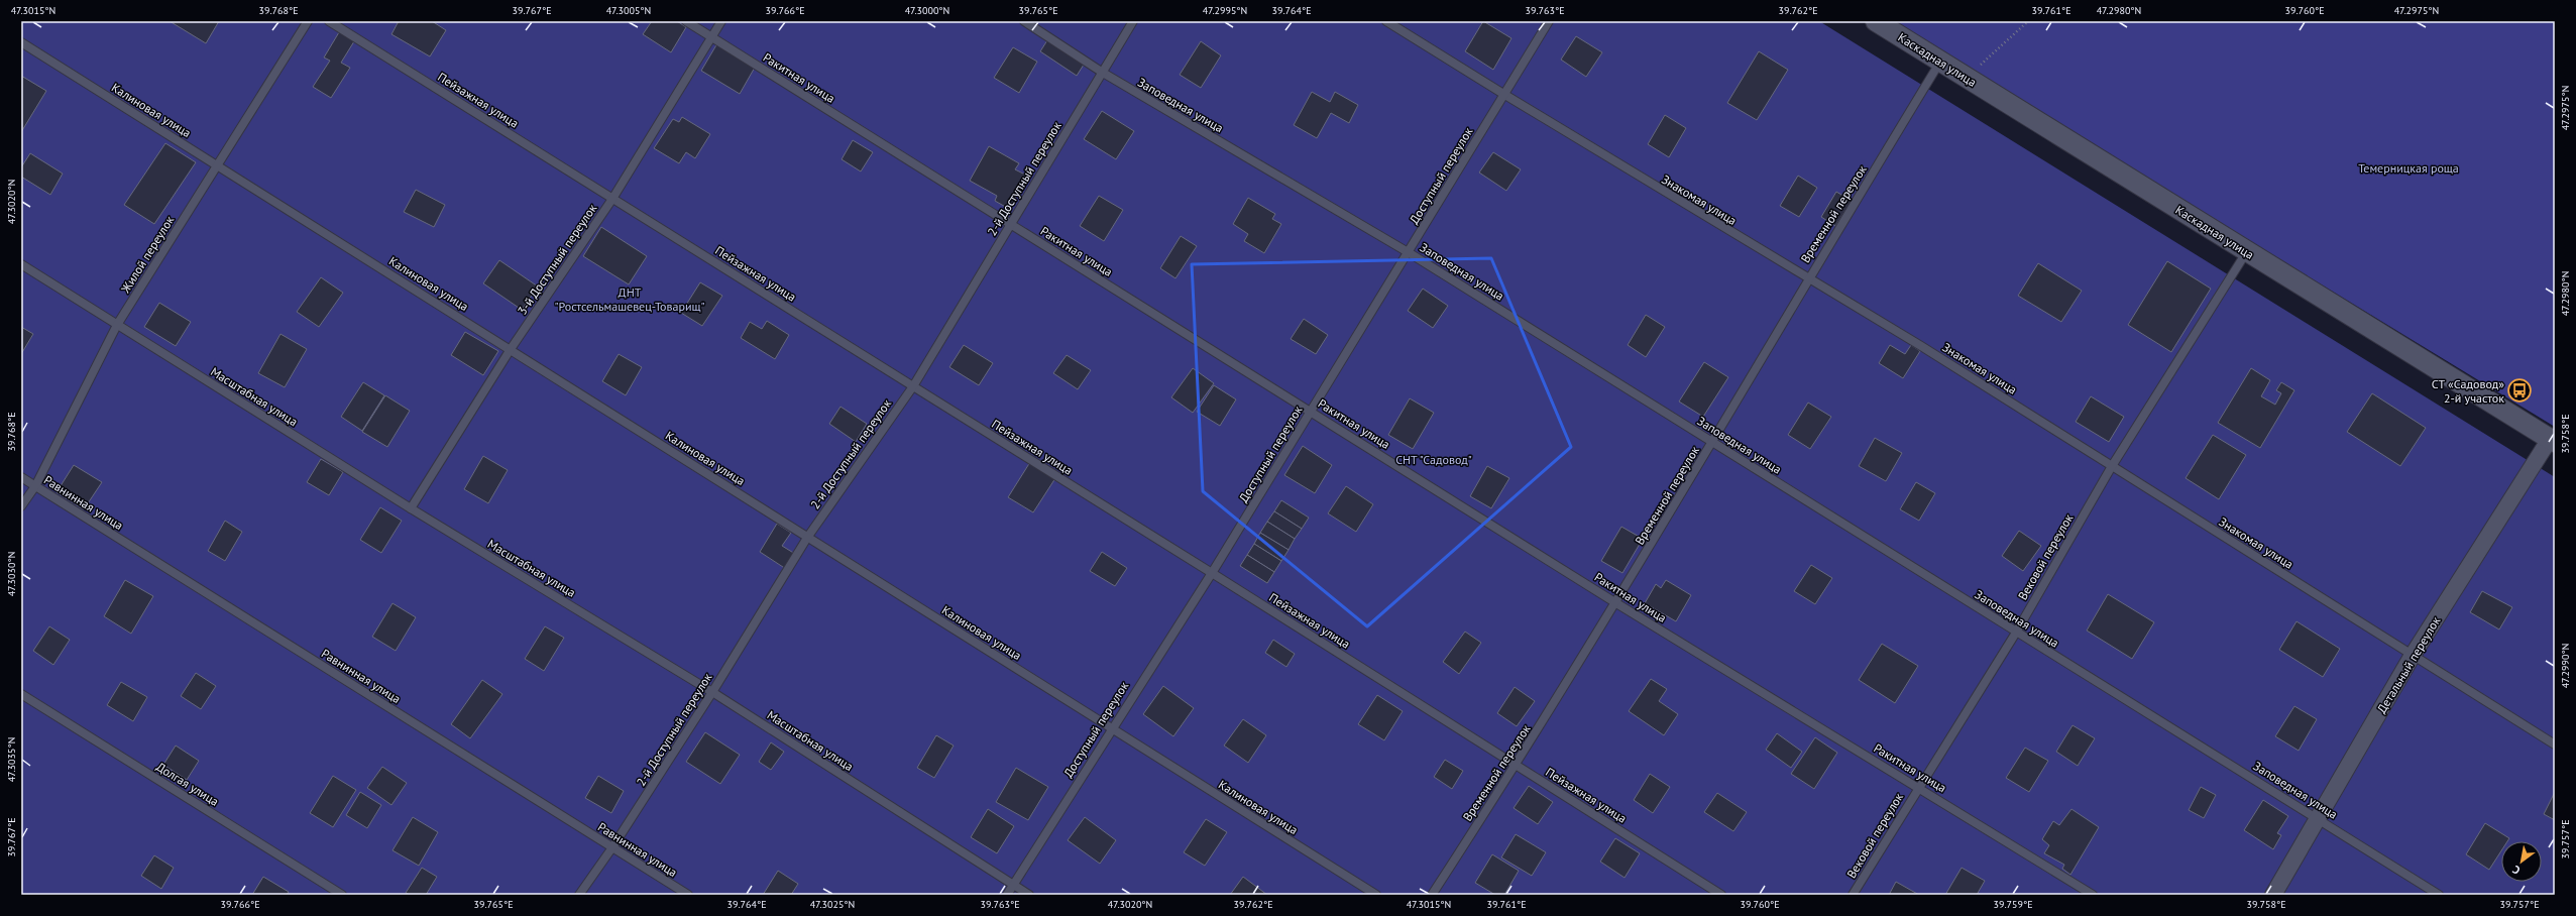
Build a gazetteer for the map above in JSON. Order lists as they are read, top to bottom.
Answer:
{
  "streets": {
    "street": ["Каскадная улица", "Детальный переулок"],
    "lane": [
      "Ракитная улица",
      "Пейзажная улица",
      "Заповедная улица",
      "Калиновая улица",
      "Доступный переулок",
      "2-й Доступный переулок",
      "Знакомая улица",
      "Временной переулок",
      "Жилой переулок",
      "3-й Доступный переулок",
      "Масштабная улица",
      "Равнинная улица",
      "Вековой переулок",
      "Долгая улица"
    ]
  },
  "crossings": [
    ["Каскадная улица", "Временной переулок"],
    ["Каскадная улица", "Вековой переулок"],
    ["Каскадная улица", "Детальный переулок"],
    ["Ракитная улица", "Доступный переулок"],
    ["Ракитная улица", "2-й Доступный переулок"],
    ["Ракитная улица", "Временной переулок"],
    ["Ракитная улица", "3-й Доступный переулок"],
    ["Ракитная улица", "Вековой переулок"],
    ["Пейзажная улица", "Доступный переулок"],
    ["Пейзажная улица", "2-й Доступный переулок"],
    ["Пейзажная улица", "Временной переулок"],
    ["Пейзажная улица", "3-й Доступный переулок"],
    ["Заповедная улица", "Доступный переулок"],
    ["Заповедная улица", "2-й Доступный переулок"],
    ["Заповедная улица", "Временной переулок"],
    ["Заповедная улица", "Вековой переулок"],
    ["Заповедная улица", "Детальный переулок"],
    ["Калиновая улица", "Доступный переулок"],
    ["Калиновая улица", "2-й Доступный переулок"],
    ["Калиновая улица", "Жилой переулок"],
    ["Калиновая улица", "3-й Доступный переулок"],
    ["Доступный переулок", "Знакомая улица"],
    ["Доступный переулок", "Масштабная улица"],
    ["2-й Доступный переулок", "Масштабная улица"],
    ["2-й Доступный переулок", "Равнинная улица"],
    ["Знакомая улица", "Временной переулок"],
    ["Знакомая улица", "Вековой переулок"],
    ["Знакомая улица", "Детальный переулок"],
    ["Жилой переулок", "Масштабная улица"],
    ["Жилой переулок", "Равнинная улица"],
    ["3-й Доступный переулок", "Масштабная улица"]
  ],
  "parks": ["Темерницкая роща", "ДНТ \"Ростсельмашевец-Товарищ\"", "СНТ \"Садовод\""],
  "places": {
    "bus stop": ["СТ «Садовод» 2-й участок"]
  },
  "north": "bottom left",
  "coordinates": [
    "47.3015°N",
    "39.768°E",
    "39.767°E",
    "47.3005°N",
    "39.766°E",
    "47.3000°N",
    "39.765°E",
    "47.2995°N",
    "39.764°E",
    "39.763°E",
    "39.762°E",
    "39.761°E",
    "47.2980°N",
    "39.760°E",
    "47.2975°N",
    "47.3020°N",
    "39.758°E",
    "47.3030°N",
    "47.2990°N",
    "47.3035°N",
    "39.757°E",
    "47.3025°N",
    "39.759°E"
  ]
}
